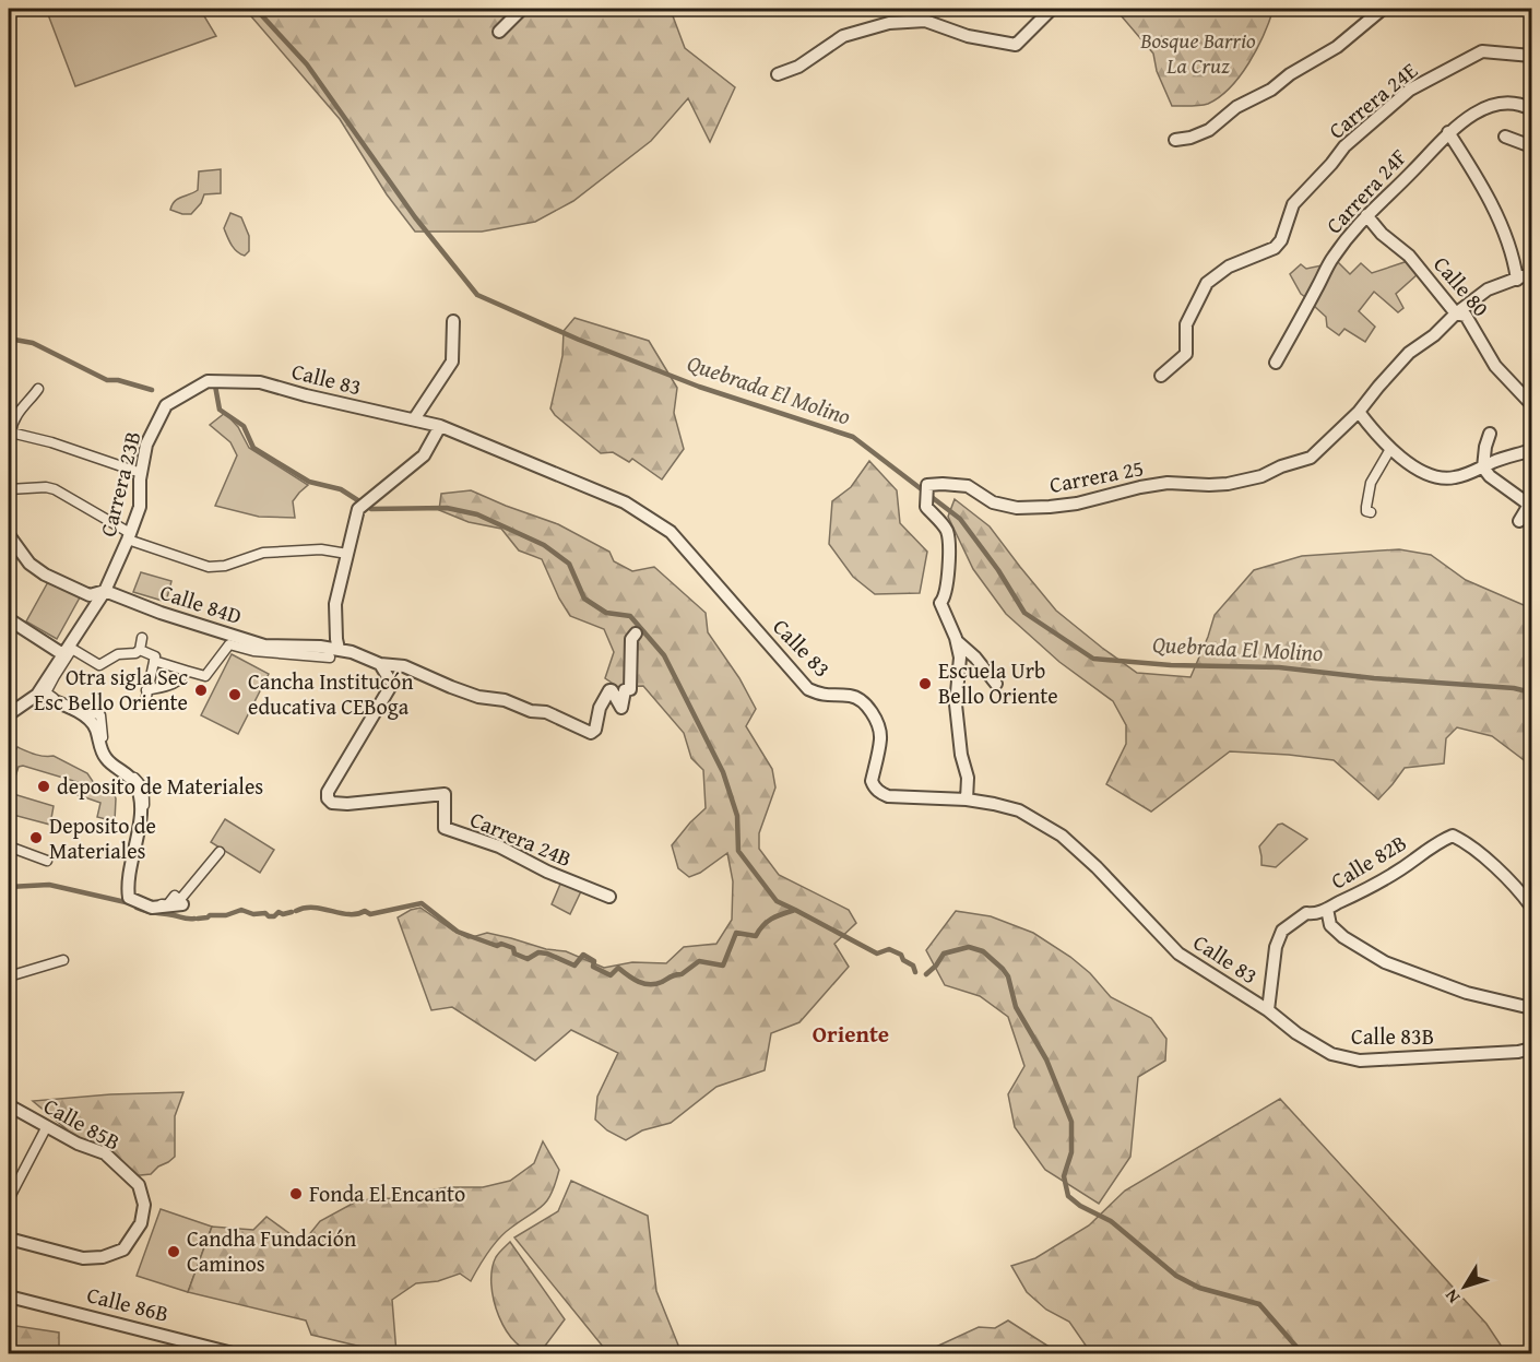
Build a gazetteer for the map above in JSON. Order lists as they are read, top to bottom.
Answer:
{
  "streets": {
    "street": [
      "Carrera 24E",
      "Carrera 24F",
      "Calle 80",
      "Calle 83",
      "Carrera 25",
      "Carrera 23B",
      "Calle 84D",
      "Carrera 24B",
      "Calle 82B",
      "Calle 83B",
      "Calle 85B",
      "Calle 86B"
    ]
  },
  "crossings": [
    ["Carrera 24F", "Calle 80"],
    ["Calle 80", "Carrera 25"],
    ["Calle 83", "Carrera 25"],
    ["Calle 83", "Carrera 23B"],
    ["Calle 83", "Calle 82B"],
    ["Calle 83", "Calle 83B"],
    ["Carrera 23B", "Calle 84D"],
    ["Calle 84D", "Carrera 24B"],
    ["Calle 82B", "Calle 83B"]
  ],
  "districts": ["Oriente"],
  "water": ["Quebrada El Molino"],
  "parks": ["Bosque Barrio La Cruz"],
  "places": [
    "Escuela Urb Bello Oriente",
    "Otra sigla Sec Esc Bello Oriente",
    "Cancha Institucón educativa CEBoga",
    "deposito de Materiales",
    "Deposito de Materiales",
    "Fonda El Encanto",
    "Candha Fundación Caminos"
  ],
  "north": "bottom left"
}
